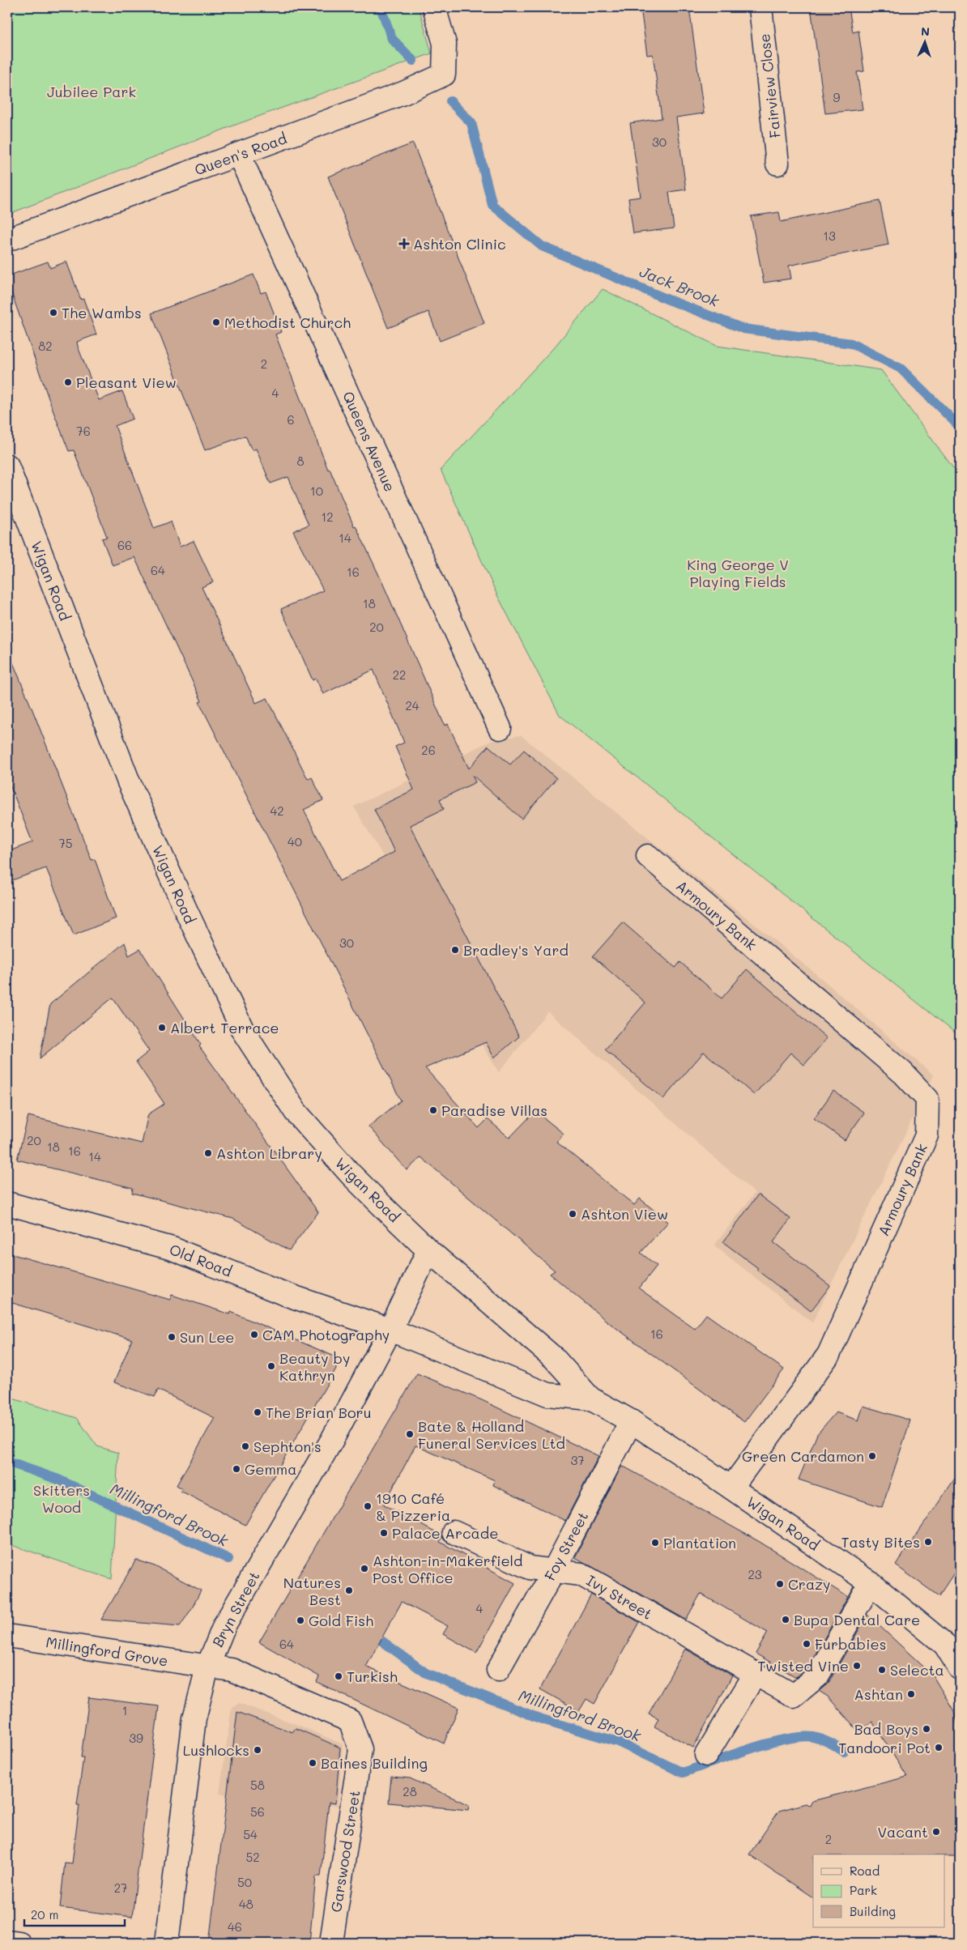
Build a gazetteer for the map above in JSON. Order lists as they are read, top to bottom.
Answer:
{
  "streets": {
    "street": [
      "Fairview Close",
      "Queen's Road",
      "Queens Avenue",
      "Wigan Road",
      "Armoury Bank",
      "Old Road",
      "Foy Street",
      "Ivy Street",
      "Bryn Street",
      "Millingford Grove",
      "Garswood Street"
    ]
  },
  "crossings": [
    ["Queen's Road", "Queens Avenue"],
    ["Wigan Road", "Armoury Bank"],
    ["Wigan Road", "Old Road"],
    ["Wigan Road", "Foy Street"],
    ["Wigan Road", "Ivy Street"],
    ["Wigan Road", "Bryn Street"],
    ["Old Road", "Bryn Street"],
    ["Foy Street", "Ivy Street"],
    ["Bryn Street", "Millingford Grove"],
    ["Bryn Street", "Garswood Street"],
    ["Millingford Grove", "Garswood Street"]
  ],
  "water": ["Jack Brook", "Millingford Brook"],
  "parks": ["Jubilee Park", "King George V Playing Fields", "Skitters Wood"],
  "places": {
    "health": ["Ashton Clinic"],
    "other": [
      "The Wambs",
      "Methodist Church",
      "Pleasant View",
      "Bradley's Yard",
      "Albert Terrace",
      "Paradise Villas",
      "Ashton Library",
      "Ashton View",
      "CAM Photography",
      "Sun Lee",
      "Beauty by Kathryn",
      "The Brian Boru",
      "Bate & Holland Funeral Services Ltd",
      "Sephton's",
      "Green Cardamon",
      "Gemma",
      "1910 Café & Pizzeria",
      "Palace Arcade",
      "Tasty Bites",
      "Plantation",
      "Ashton-in-Makerfield Post Office",
      "Crazy",
      "Natures Best",
      "Bupa Dental Care",
      "Gold Fish",
      "Furbabies",
      "Twisted Vine",
      "Selecta",
      "Turkish",
      "Ashtan",
      "Bad Boys",
      "Tandoori Pot",
      "Lushlocks",
      "Baines Building",
      "Vacant"
    ]
  },
  "house_numbers": [
    "9",
    "30",
    "13",
    "82",
    "2",
    "4",
    "6",
    "76",
    "8",
    "10",
    "12",
    "14",
    "66",
    "64",
    "16",
    "18",
    "20",
    "22",
    "24",
    "26",
    "42",
    "40",
    "75",
    "30",
    "20",
    "18",
    "16",
    "14",
    "16",
    "37",
    "23",
    "4",
    "64",
    "1",
    "39",
    "58",
    "28",
    "56",
    "54",
    "2",
    "52",
    "50",
    "27",
    "48",
    "46"
  ],
  "legend": ["Road", "Park", "Building"],
  "scale_bar": "20 m",
  "north": "top"
}
